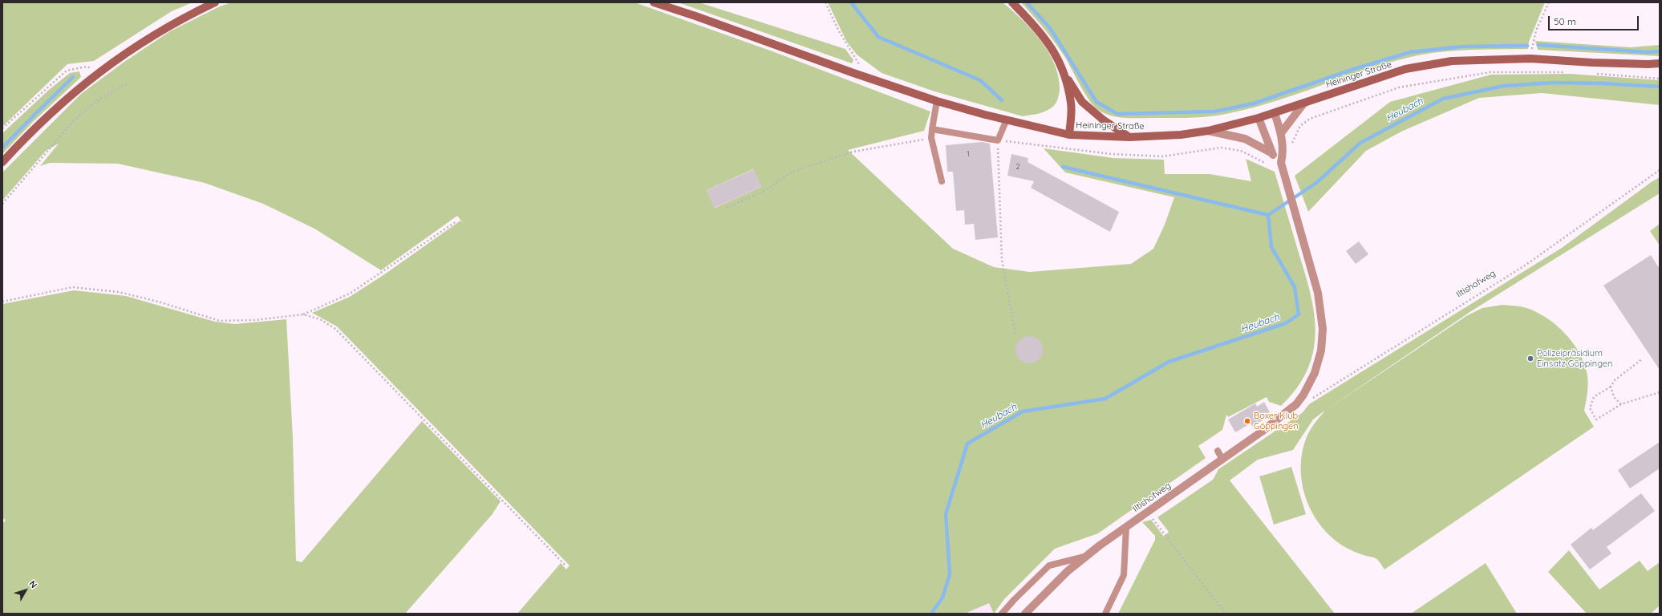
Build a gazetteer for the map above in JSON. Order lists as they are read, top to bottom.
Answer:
{
  "streets": {
    "main road": ["Heininger Straße"],
    "street": ["Iltishofweg"]
  },
  "crossings": [
    ["Heininger Straße", "Iltishofweg"]
  ],
  "water": ["Heubach"],
  "places": ["Polizeipräsidium Einsatz Göppingen", "Boxer Klub Göppingen"],
  "house_numbers": ["1", "2"],
  "scale_bar": "50 m",
  "north": "top right"
}
